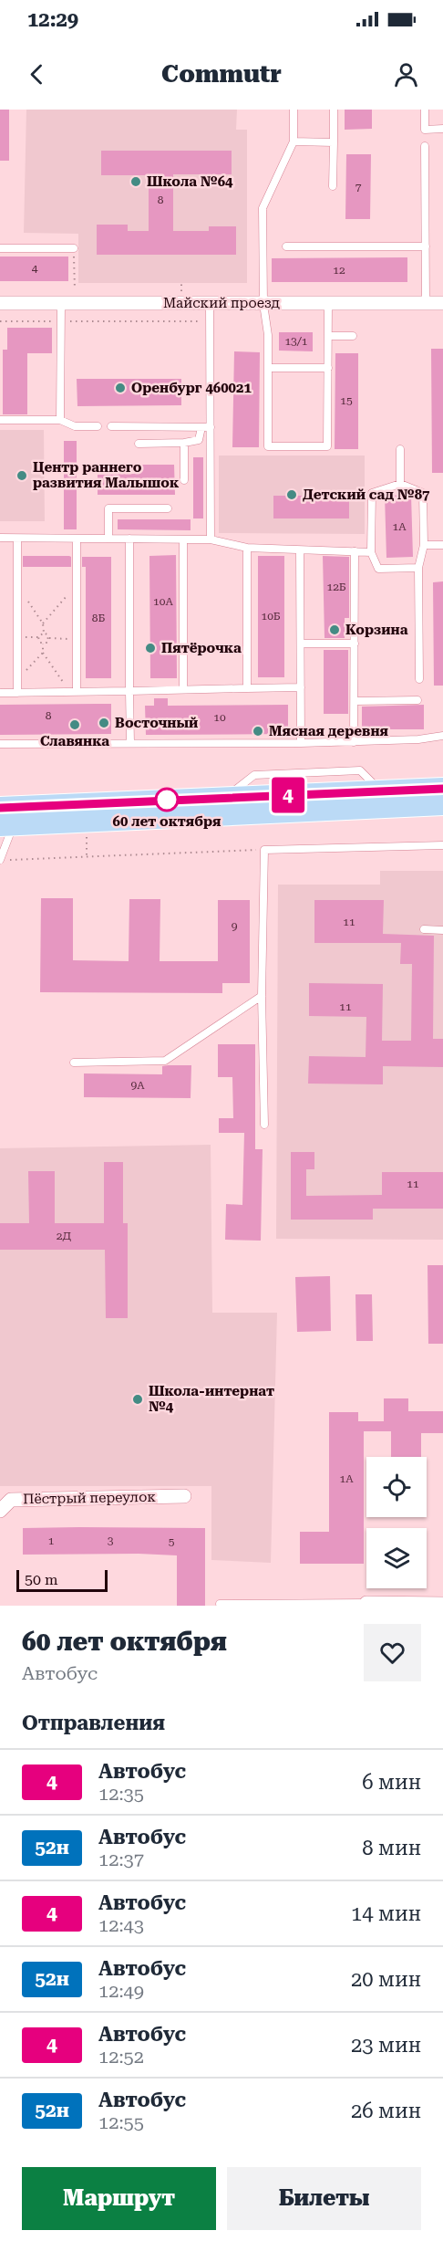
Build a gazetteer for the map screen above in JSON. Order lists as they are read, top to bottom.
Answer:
{
  "streets": {
    "street": ["Майский проезд", "Пёстрый переулок"]
  },
  "places": [
    "Школа №64",
    "Оренбург 460021",
    "Центр раннего развития Малышок",
    "Детский сад №87",
    "Корзина",
    "Пятёрочка",
    "Восточный",
    "Славянка",
    "Мясная деревня",
    "60 лет октября",
    "Школа-интернат №4"
  ],
  "lines": ["bus line 4"],
  "house_numbers": [
    "7",
    "8",
    "4",
    "12",
    "13/1",
    "15",
    "1А",
    "12Б",
    "10А",
    "10Б",
    "8Б",
    "8",
    "10",
    "11",
    "9",
    "11",
    "9А",
    "11",
    "2Д",
    "1А",
    "1",
    "3",
    "5"
  ],
  "scale_bar": "50 m",
  "page": {
    "status": "12:29",
    "header": "Commutr",
    "on_map": "4",
    "scale": "50 m",
    "heading": [
      ["60 лет октября", "Автобус"],
      "Отправления"
    ],
    "list": [
      {
        "mark": "4",
        "name": "Автобус",
        "note": "12:35",
        "value": "6 мин"
      },
      {
        "mark": "52н",
        "name": "Автобус",
        "note": "12:37",
        "value": "8 мин"
      },
      {
        "mark": "4",
        "name": "Автобус",
        "note": "12:43",
        "value": "14 мин"
      },
      {
        "mark": "52н",
        "name": "Автобус",
        "note": "12:49",
        "value": "20 мин"
      },
      {
        "mark": "4",
        "name": "Автобус",
        "note": "12:52",
        "value": "23 мин"
      },
      {
        "mark": "52н",
        "name": "Автобус",
        "note": "12:55",
        "value": "26 мин"
      }
    ],
    "buttons": ["Маршрут", "Билеты"]
  }
}
